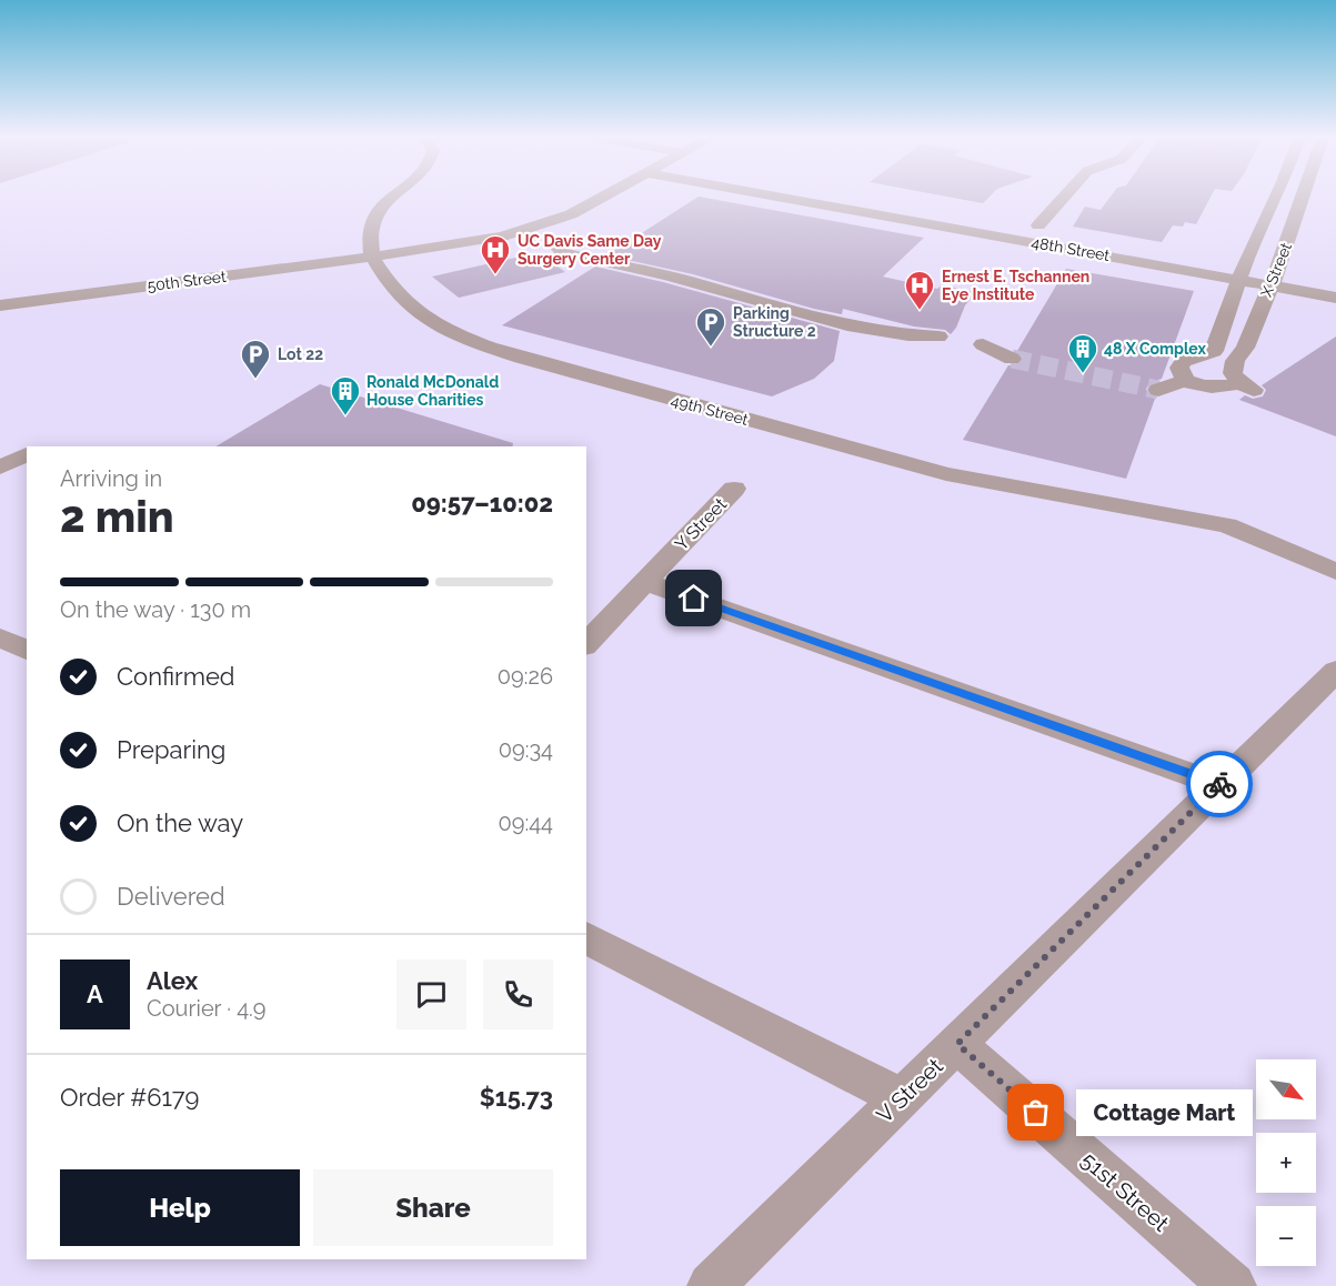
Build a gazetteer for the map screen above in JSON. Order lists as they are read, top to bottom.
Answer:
{
  "streets": {
    "street": [
      "48th Street",
      "X Street",
      "50th Street",
      "49th Street",
      "Y Street",
      "V Street",
      "51st Street"
    ]
  },
  "crossings": [
    ["48th Street", "X Street"],
    ["50th Street", "49th Street"],
    ["V Street", "51st Street"]
  ],
  "places": {
    "hospital": ["UC Davis Same Day Surgery Center", "Ernest E. Tschannen Eye Institute"],
    "parking": ["Parking Structure 2", "Lot 22"],
    "building": ["48 X Complex", "Ronald McDonald House Charities"],
    "other": ["Cottage Mart"]
  },
  "north": "bottom right",
  "page": {
    "heading": ["2 min", "Arriving in", "09:57–10:02"],
    "panel": [
      "Alex",
      "Courier · 4.9",
      "Order #6179",
      "$15.73"
    ],
    "bar": "On the way · 130 m",
    "list": [
      ["Confirmed", "09:26"],
      ["Preparing", "09:34"],
      ["On the way", "09:44"],
      "Delivered"
    ],
    "round": "A",
    "map_buttons": ["+", "−"],
    "bubble": "Cottage Mart",
    "buttons": ["Help", "Share"]
  }
}
